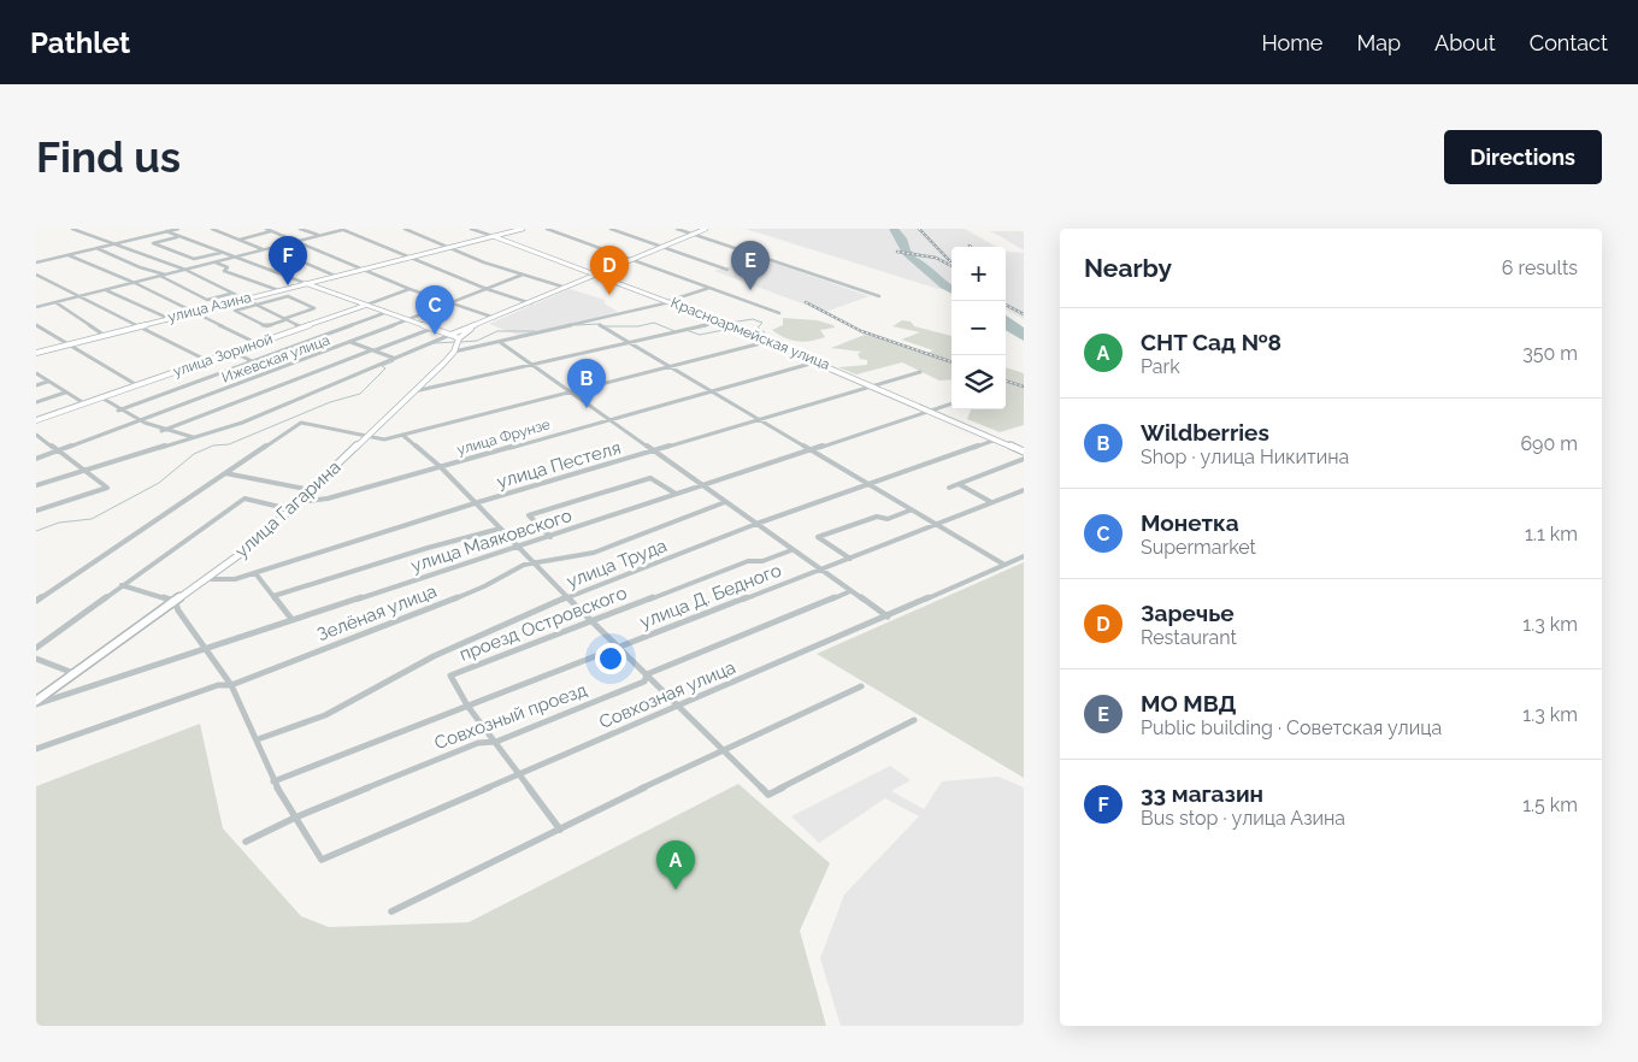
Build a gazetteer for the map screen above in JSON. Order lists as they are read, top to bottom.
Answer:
{
  "streets": {
    "main road": [
      "улица Азина",
      "Красноармейская улица",
      "улица Зориной",
      "улица Гагарина"
    ],
    "street": [
      "Ижевская улица",
      "улица Фрунзе",
      "улица Пестеля",
      "улица Маяковского",
      "улица Труда",
      "улица Д. Бедного",
      "Зелёная улица",
      "проезд Островского",
      "Совхозная улица",
      "Совхозный проезд"
    ]
  },
  "crossings": [
    ["улица Азина", "Красноармейская улица"],
    ["Красноармейская улица", "улица Фрунзе"],
    ["Красноармейская улица", "улица Пестеля"],
    ["Красноармейская улица", "улица Маяковского"],
    ["Красноармейская улица", "улица Труда"],
    ["улица Фрунзе", "улица Гагарина"],
    ["улица Пестеля", "улица Гагарина"],
    ["улица Гагарина", "улица Маяковского"],
    ["улица Д. Бедного", "проезд Островского"],
    ["проезд Островского", "Совхозная улица"],
    ["проезд Островского", "Совхозный проезд"],
    ["Совхозная улица", "Совхозный проезд"]
  ],
  "page": {
    "header": "Pathlet",
    "nav": [
      "Home",
      "Map",
      "About",
      "Contact"
    ],
    "buttons": "Directions",
    "title": "Find us",
    "heading": ["Nearby", "6 results"],
    "pins": [
      "F",
      "E",
      "D",
      "C",
      "B",
      "A"
    ],
    "map_buttons": ["+", "−"],
    "list": [
      {
        "mark": "A",
        "name": "СНТ Сад №8",
        "note": "Park",
        "value": "350 m"
      },
      {
        "mark": "B",
        "name": "Wildberries",
        "note": "Shop · улица Никитина",
        "value": "690 m"
      },
      {
        "mark": "C",
        "name": "Монетка",
        "note": "Supermarket",
        "value": "1.1 km"
      },
      {
        "mark": "D",
        "name": "Заречье",
        "note": "Restaurant",
        "value": "1.3 km"
      },
      {
        "mark": "E",
        "name": "МО МВД",
        "note": "Public building · Советская улица",
        "value": "1.3 km"
      },
      {
        "mark": "F",
        "name": "33 магазин",
        "note": "Bus stop · улица Азина",
        "value": "1.5 km"
      }
    ]
  }
}
